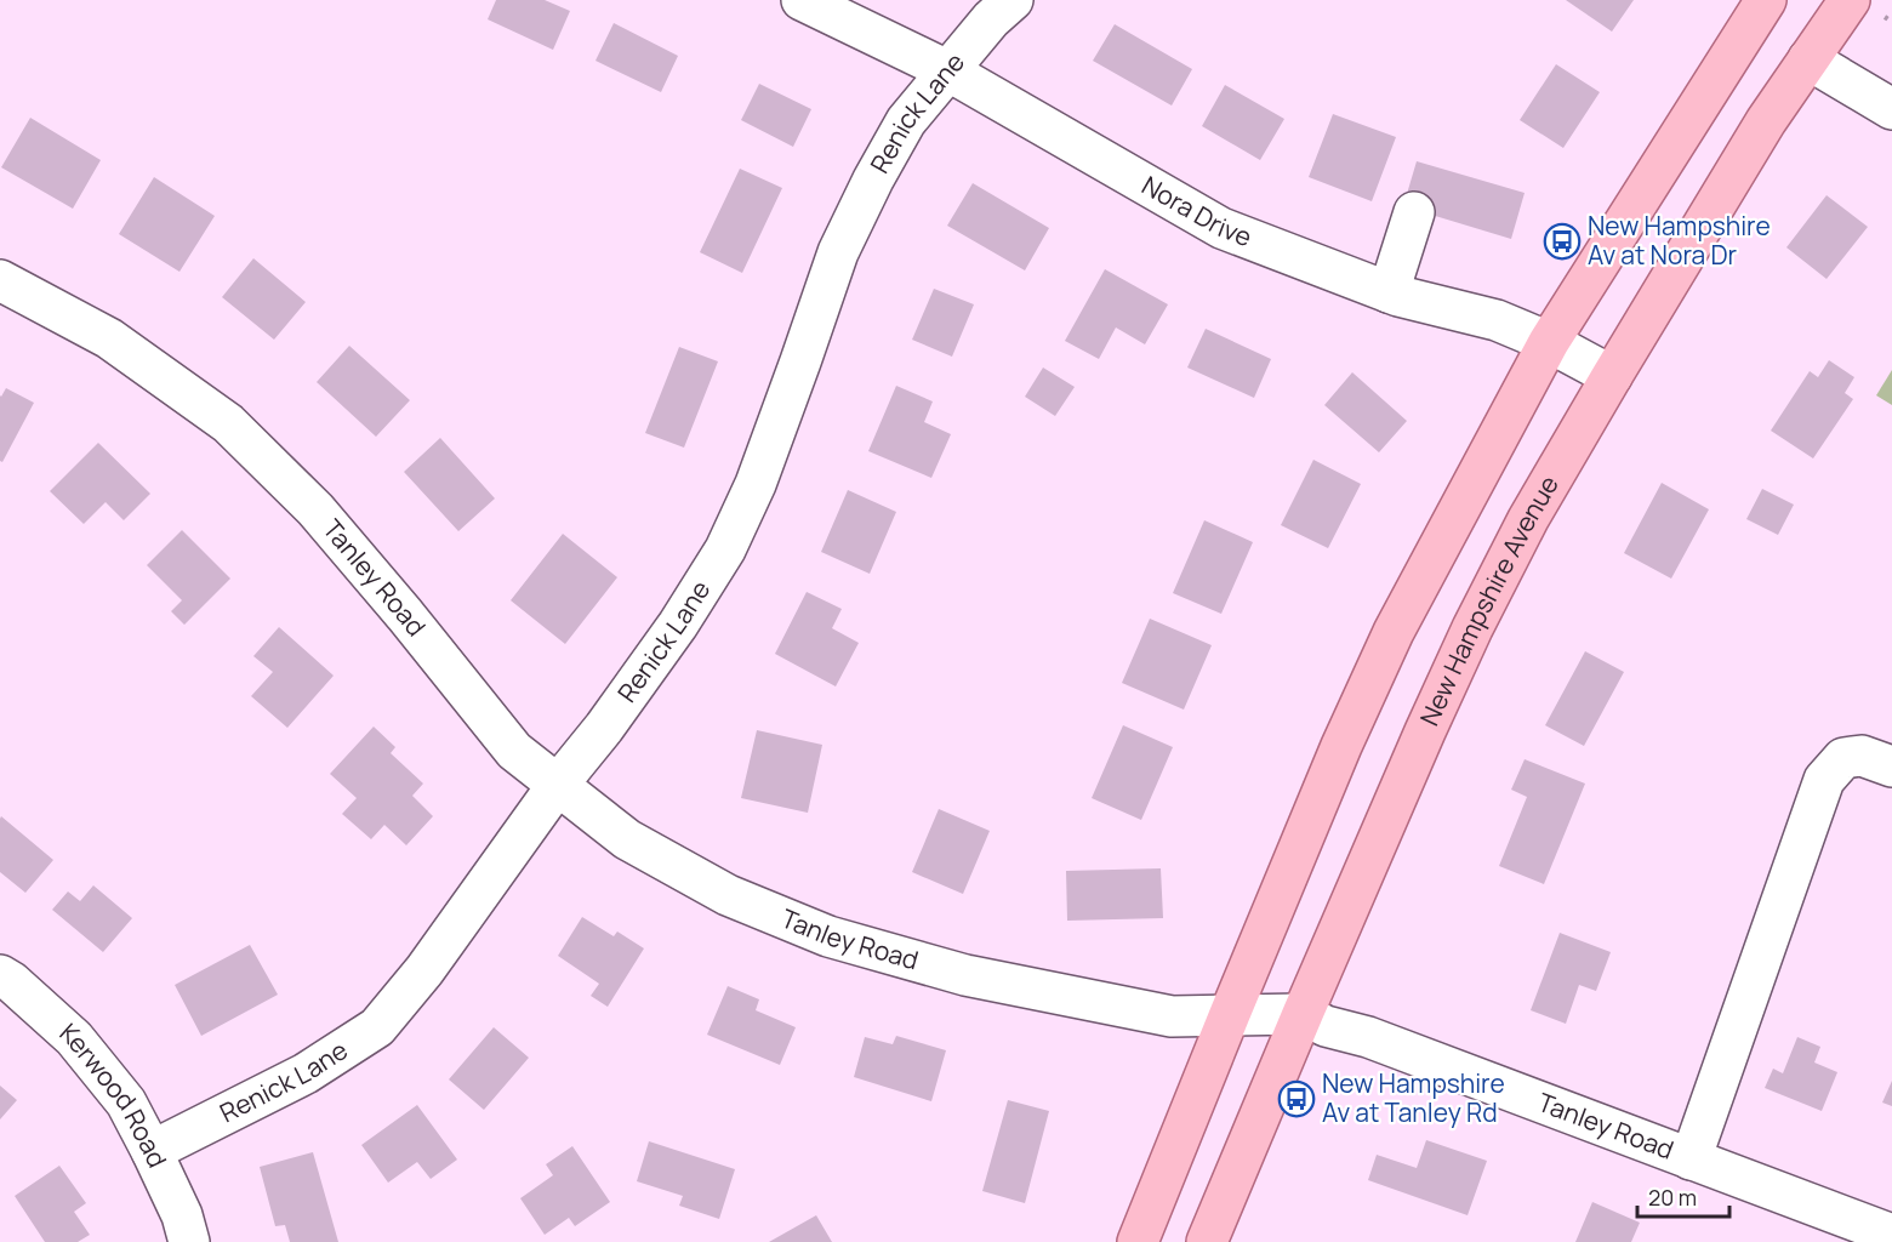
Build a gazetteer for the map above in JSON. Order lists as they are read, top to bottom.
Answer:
{
  "streets": {
    "main road": ["New Hampshire Avenue"],
    "street": [
      "Renick Lane",
      "Nora Drive",
      "Tanley Road",
      "Kerwood Road"
    ]
  },
  "crossings": [
    ["Renick Lane", "Nora Drive"],
    ["Renick Lane", "Tanley Road"],
    ["Renick Lane", "Kerwood Road"],
    ["Nora Drive", "New Hampshire Avenue"],
    ["Tanley Road", "New Hampshire Avenue"]
  ],
  "places": {
    "bus stop": ["New Hampshire Av at Nora Dr", "New Hampshire Av at Tanley Rd"]
  },
  "scale_bar": "20 m"
}
